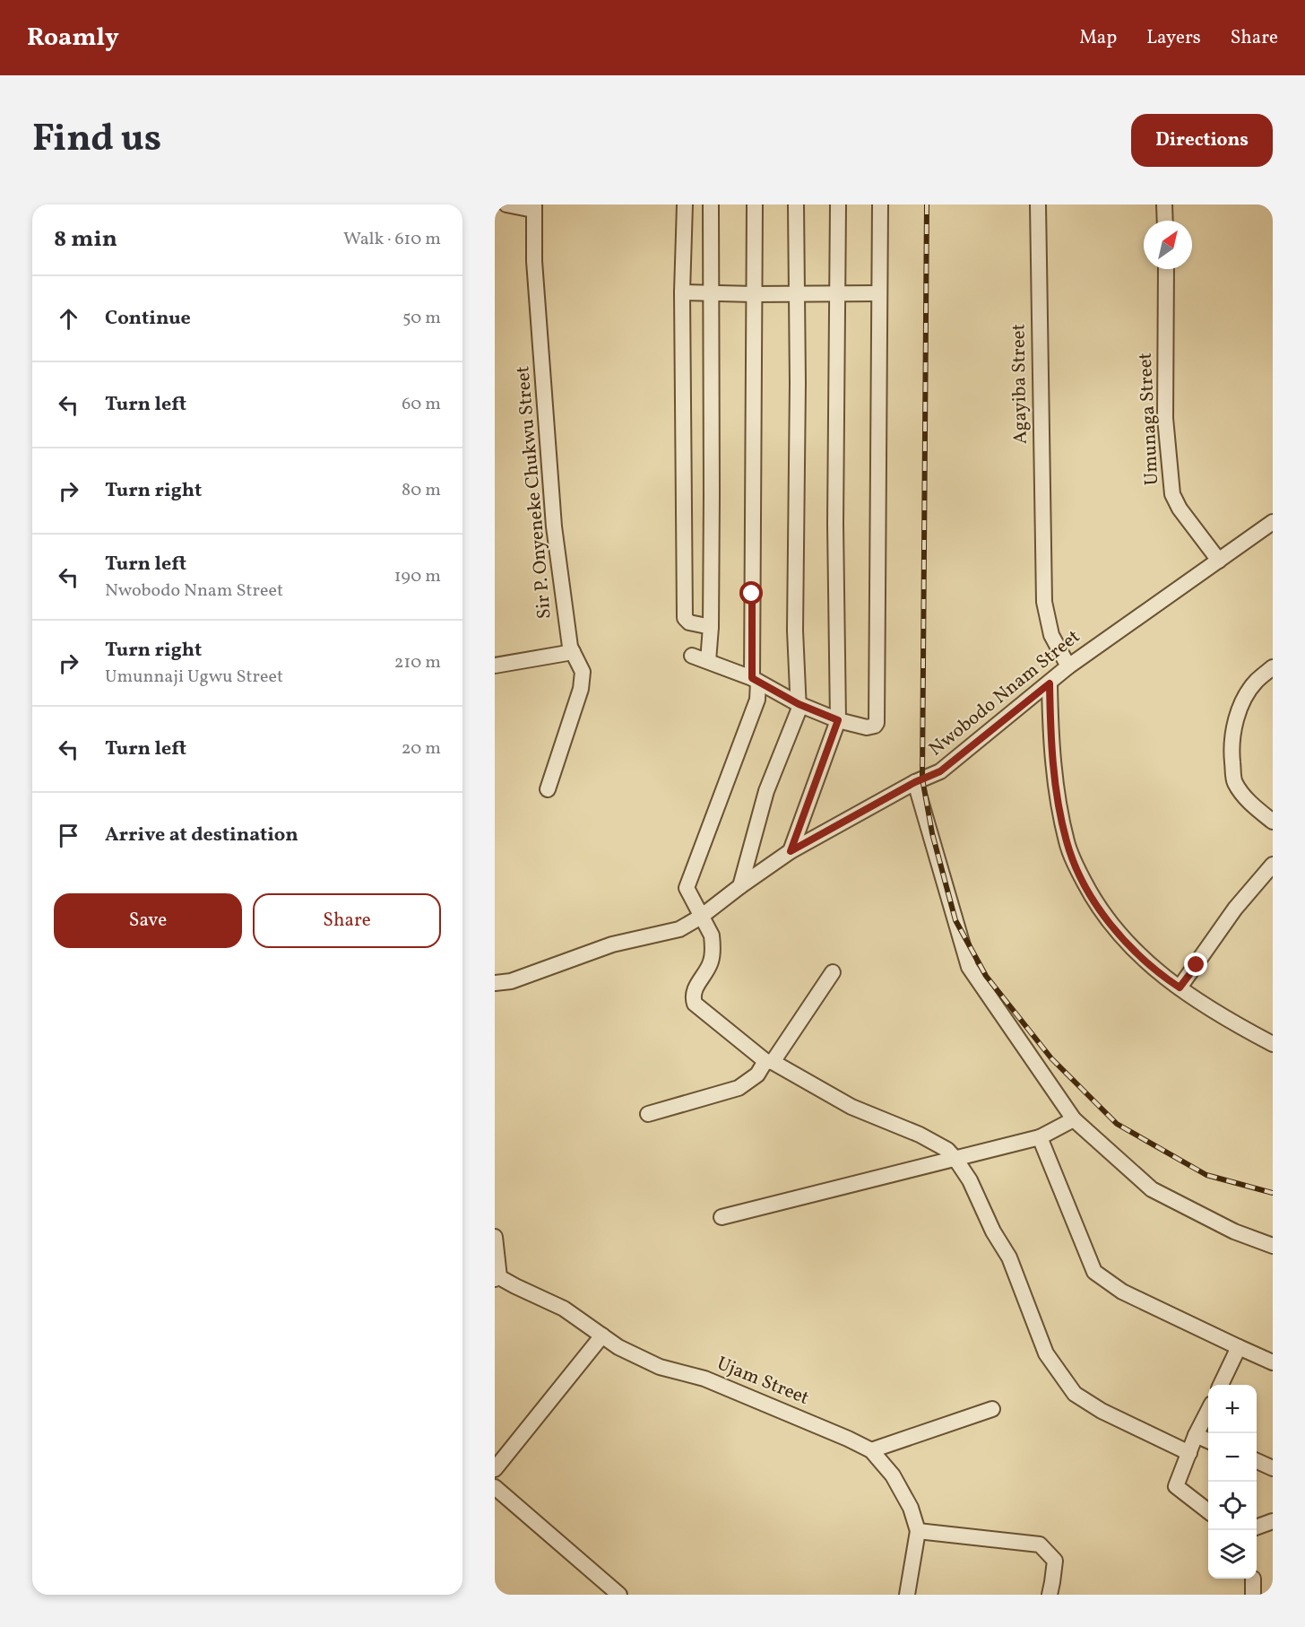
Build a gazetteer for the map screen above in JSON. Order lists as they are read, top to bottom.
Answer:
{
  "streets": {
    "street": [
      "Agayiba Street",
      "Umunaga Street",
      "Sir P. Onyeneke Chukwu Street",
      "Nwobodo Nnam Street",
      "Ujam Street"
    ]
  },
  "crossings": [
    ["Agayiba Street", "Nwobodo Nnam Street"],
    ["Umunaga Street", "Nwobodo Nnam Street"]
  ],
  "north": "top right",
  "page": {
    "header": "Roamly",
    "nav": ["Map", "Layers", "Share"],
    "title": "Find us",
    "buttons": [
      "Directions",
      ["Save", "Share"]
    ],
    "heading": ["8 min", "Walk · 610 m"],
    "list": [
      ["Continue", "50 m"],
      ["Turn left", "60 m"],
      ["Turn right", "80 m"],
      ["Turn left", "Nwobodo Nnam Street", "190 m"],
      ["Turn right", "Umunnaji Ugwu Street", "210 m"],
      ["Turn left", "20 m"],
      "Arrive at destination"
    ],
    "map_buttons": ["+", "−"]
  }
}
